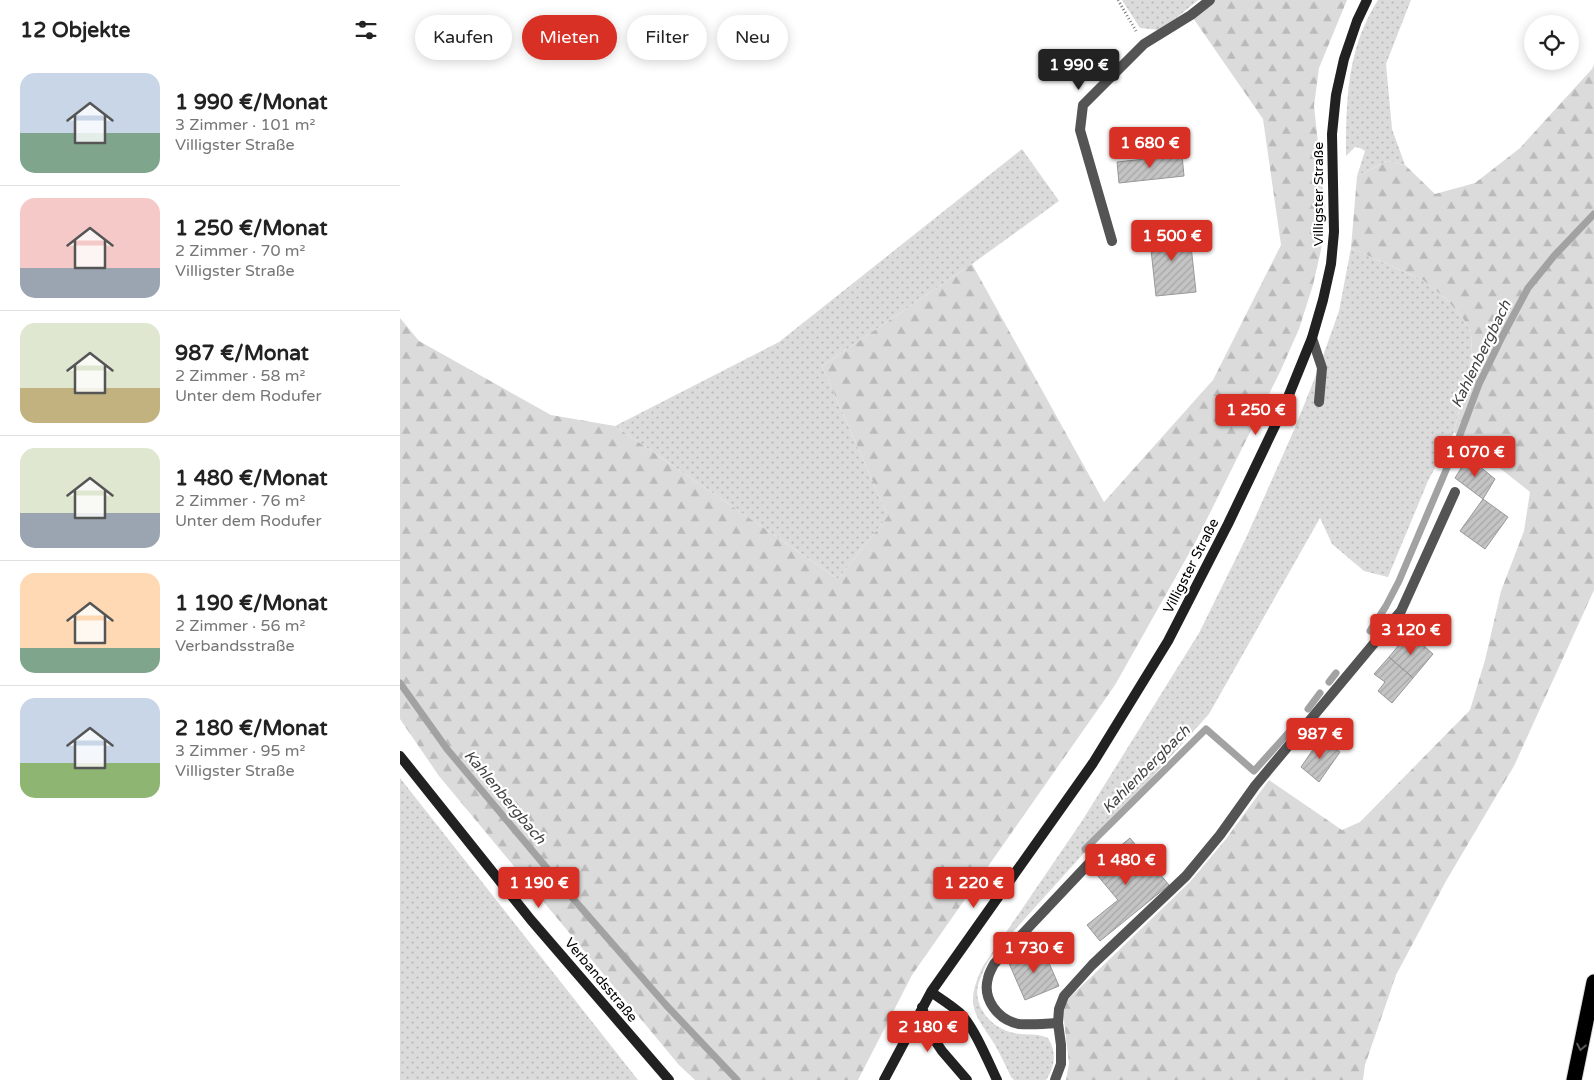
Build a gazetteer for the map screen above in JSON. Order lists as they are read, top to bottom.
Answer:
{
  "streets": {
    "main road": ["Villigster Straße", "Verbandsstraße"]
  },
  "water": ["Kahlenbergbach"],
  "page": {
    "heading": "12 Objekte",
    "chip": [
      "Kaufen",
      "Mieten",
      "Filter",
      "Neu"
    ],
    "price": [
      "1 990 €",
      "1 680 €",
      "1 500 €",
      "1 250 €",
      "1 070 €",
      "3 120 €",
      "987 €",
      "1 480 €",
      "1 190 €",
      "1 220 €",
      "1 730 €",
      "2 180 €"
    ],
    "list": [
      {
        "name": "1 990 €/Monat",
        "note": "3 Zimmer · 101 m² · Villigster Straße"
      },
      {
        "name": "1 250 €/Monat",
        "note": "2 Zimmer · 70 m² · Villigster Straße"
      },
      {
        "name": "987 €/Monat",
        "note": "2 Zimmer · 58 m² · Unter dem Rodufer"
      },
      {
        "name": "1 480 €/Monat",
        "note": "2 Zimmer · 76 m² · Unter dem Rodufer"
      },
      {
        "name": "1 190 €/Monat",
        "note": "2 Zimmer · 56 m² · Verbandsstraße"
      },
      {
        "name": "2 180 €/Monat",
        "note": "3 Zimmer · 95 m² · Villigster Straße"
      }
    ]
  }
}
